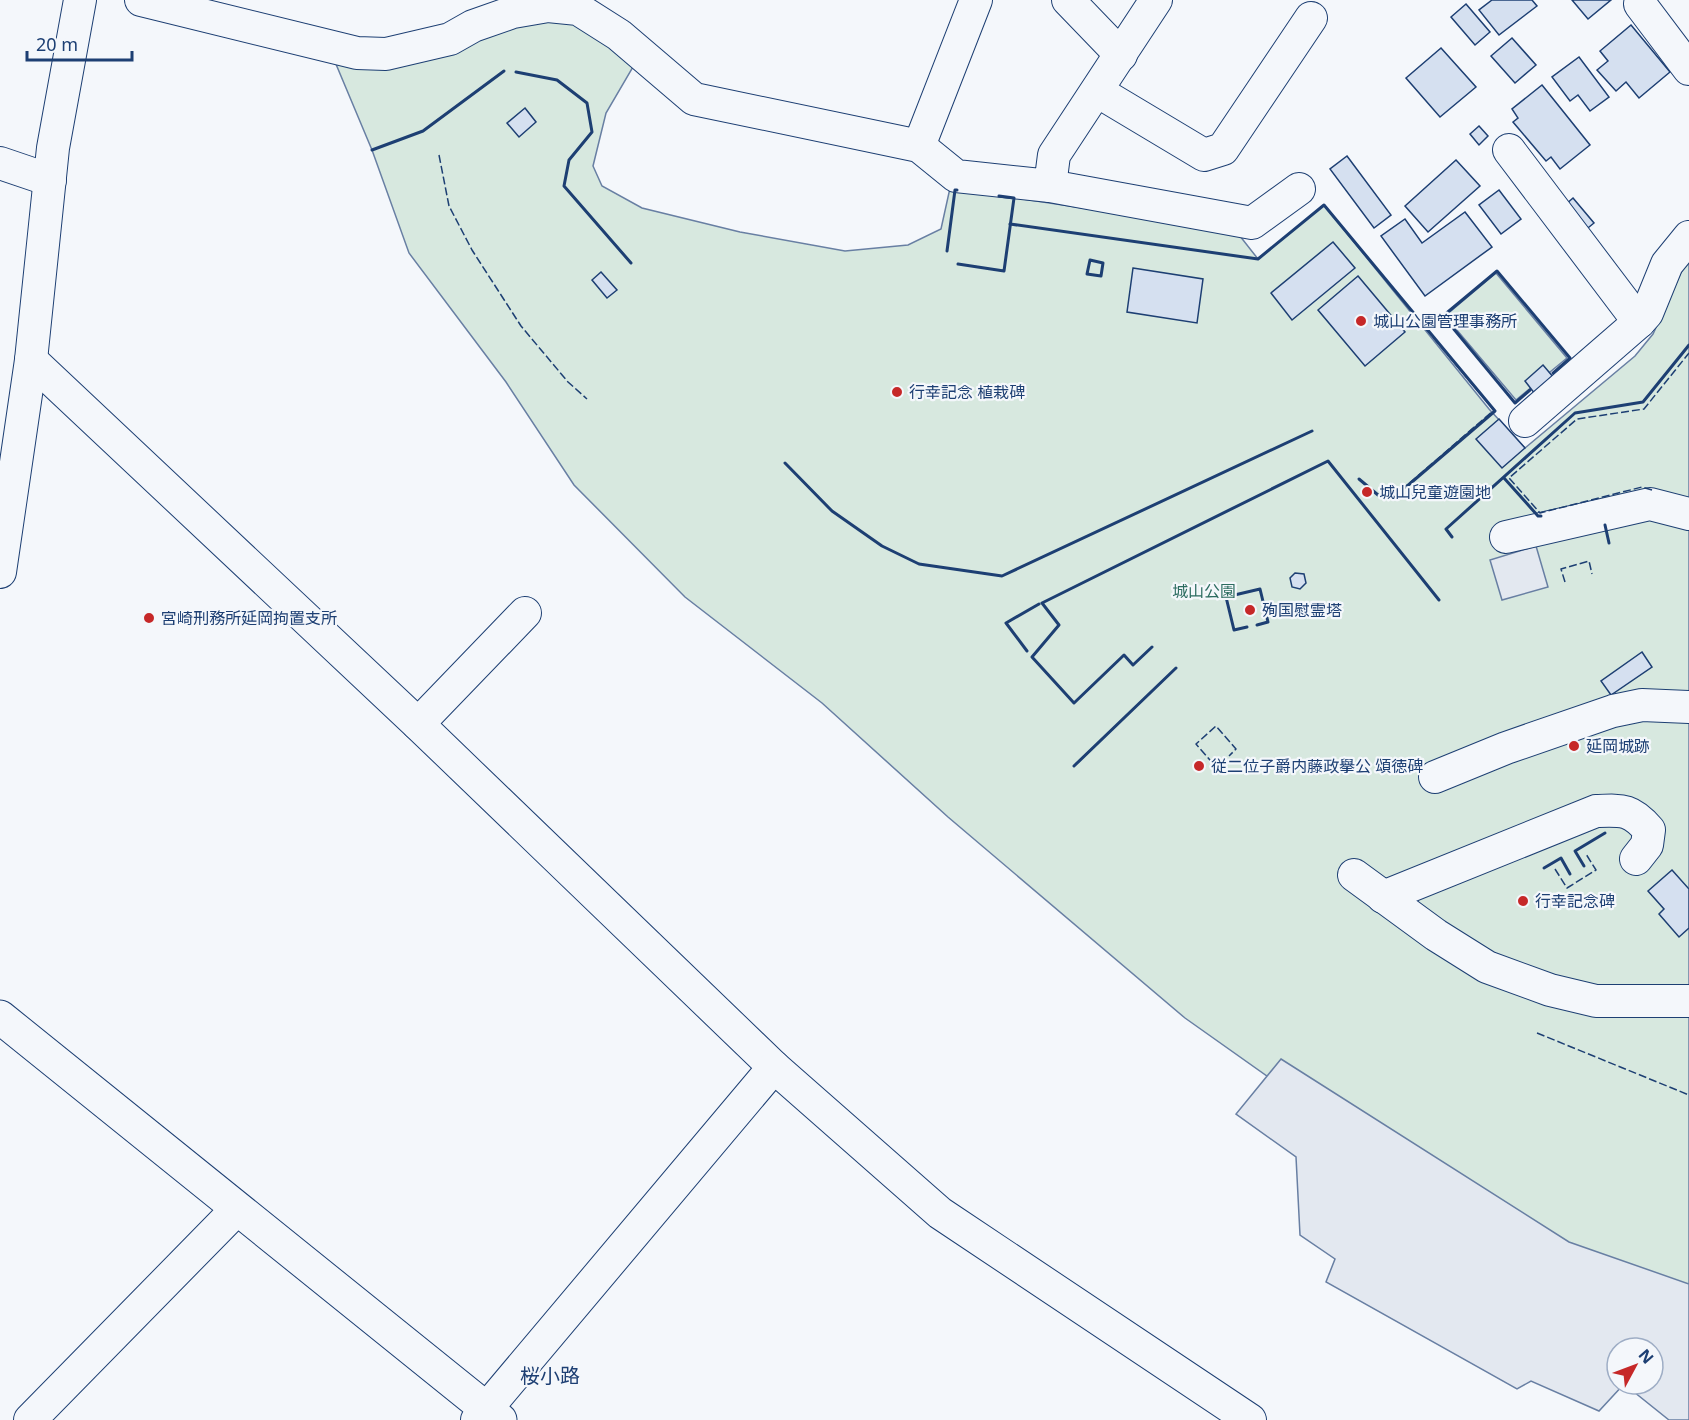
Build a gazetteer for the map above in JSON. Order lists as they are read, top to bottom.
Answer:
{
  "districts": ["桜小路"],
  "parks": ["城山公園"],
  "places": [
    "城山公園管理事務所",
    "行幸記念 植栽碑",
    "城山兒童遊園地",
    "殉国慰霊塔",
    "宮崎刑務所延岡拘置支所",
    "延岡城跡",
    "従二位子爵内藤政擧公 頌徳碑",
    "行幸記念碑"
  ],
  "scale_bar": "20 m",
  "north": "top right"
}
